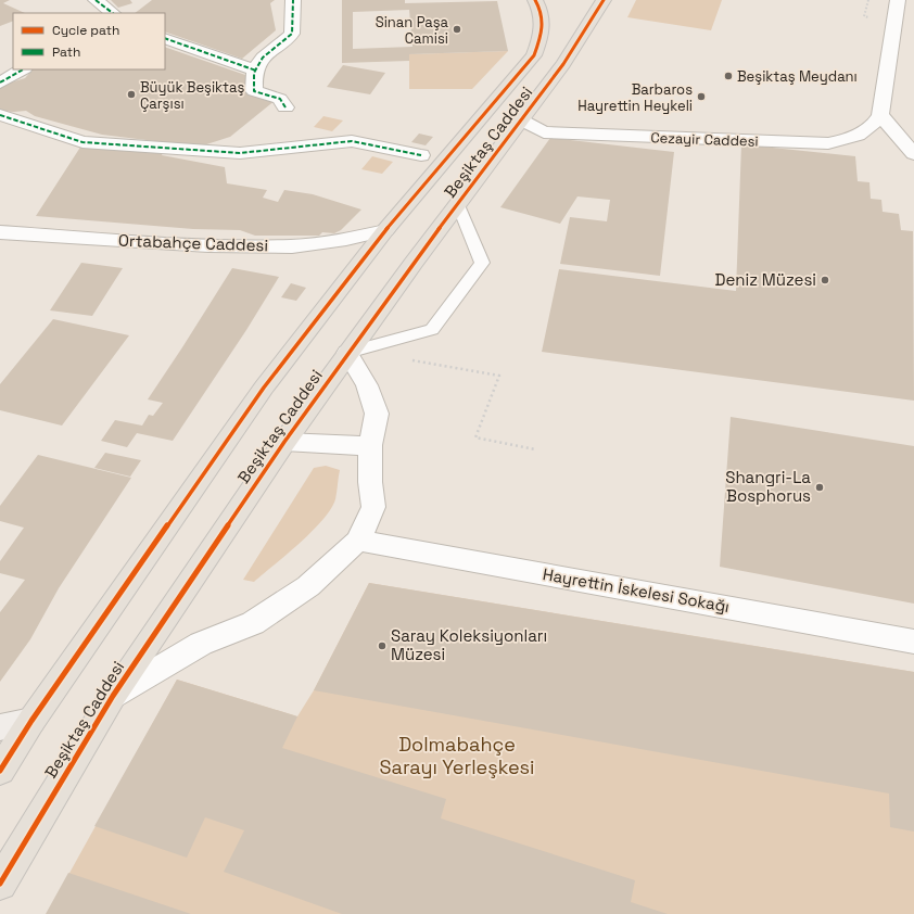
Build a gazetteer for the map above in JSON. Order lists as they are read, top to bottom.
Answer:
{
  "streets": {
    "main road": ["Beşiktaş Caddesi"],
    "street": ["Cezayir Caddesi", "Ortabahçe Caddesi", "Hayrettin İskelesi Sokağı"]
  },
  "crossings": [
    ["Cezayir Caddesi", "Beşiktaş Caddesi"],
    ["Beşiktaş Caddesi", "Ortabahçe Caddesi"]
  ],
  "parks": ["Dolmabahçe Sarayı Yerleşkesi"],
  "places": [
    "Sinan Paşa Camisi",
    "Beşiktaş Meydanı",
    "Büyük Beşiktaş Çarşısı",
    "Barbaros Hayrettin Heykeli",
    "Deniz Müzesi",
    "Shangri-La Bosphorus",
    "Saray Koleksiyonları Müzesi"
  ],
  "legend": ["Cycle path", "Path"]
}
